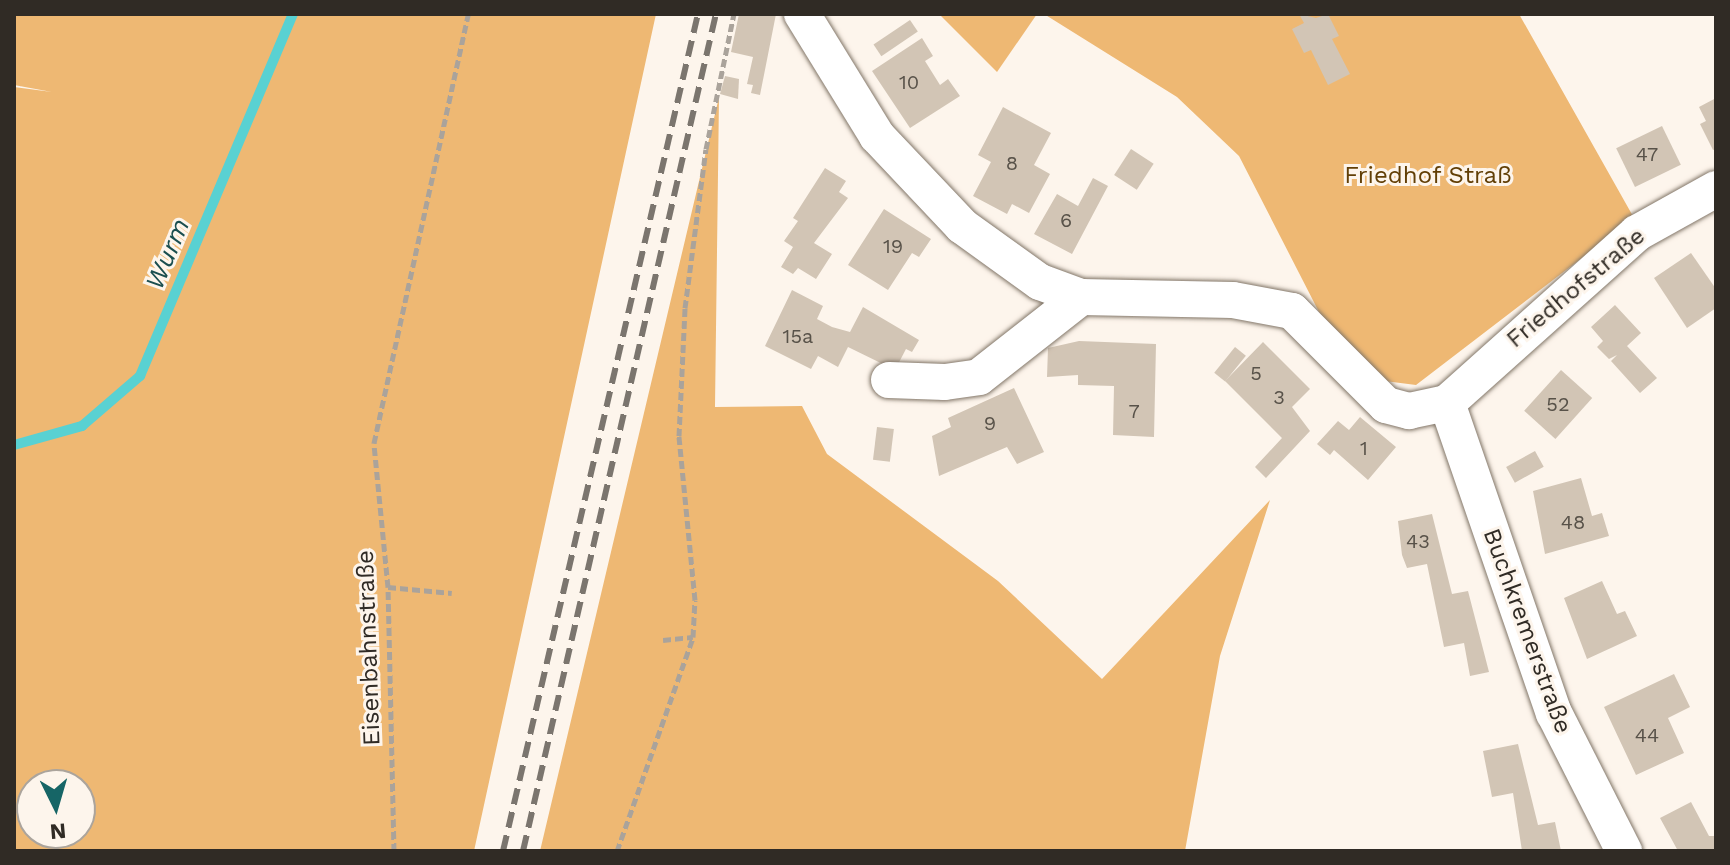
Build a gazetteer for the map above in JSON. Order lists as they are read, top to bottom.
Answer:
{
  "streets": {
    "street": ["Friedhofstraße", "Buchkremerstraße"],
    "path": ["Eisenbahnstraße"]
  },
  "crossings": [
    ["Friedhofstraße", "Buchkremerstraße"]
  ],
  "water": ["Wurm"],
  "parks": ["Friedhof Straß"],
  "house_numbers": [
    "10",
    "47",
    "8",
    "6",
    "19",
    "15a",
    "5",
    "3",
    "52",
    "7",
    "9",
    "1",
    "48",
    "43",
    "44"
  ],
  "north": "bottom"
}
